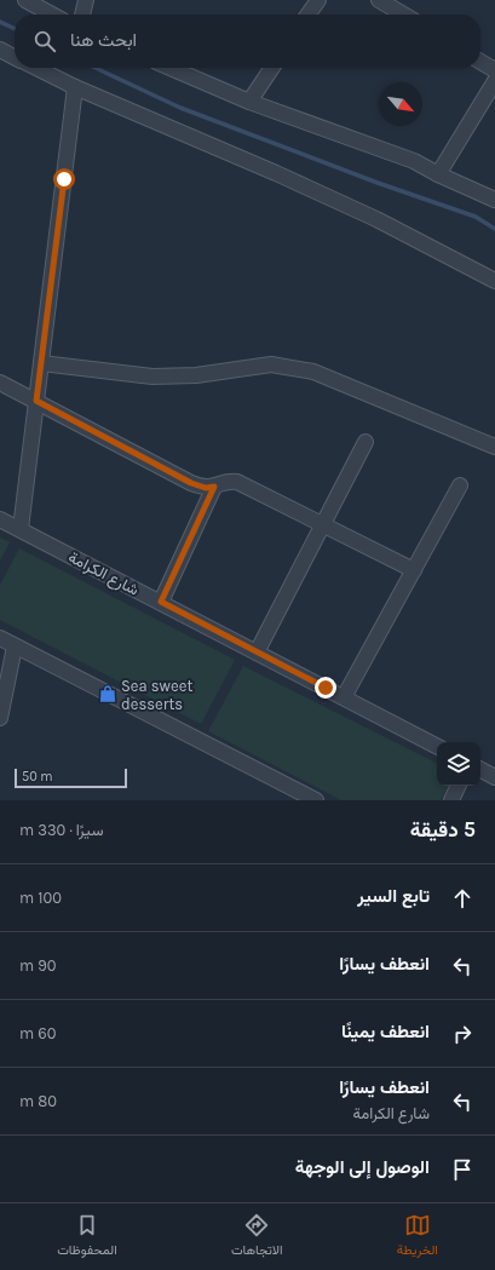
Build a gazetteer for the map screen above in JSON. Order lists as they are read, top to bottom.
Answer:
{
  "streets": {
    "street": ["شارع الكرامة"]
  },
  "places": {
    "shop": ["Sea sweet desserts"]
  },
  "scale_bar": "50 m",
  "north": "bottom right",
  "page": {
    "search": "ابحث هنا",
    "scale": "50 m",
    "heading": ["5 دقيقة", "سيرًا · 330 m"],
    "list": [
      ["تابع السير", "100 m"],
      ["انعطف يسارًا", "90 m"],
      ["انعطف يمينًا", "60 m"],
      ["انعطف يسارًا", "شارع الكرامة", "80 m"],
      "الوصول إلى الوجهة"
    ],
    "nav": ["الخريطة", "الاتجاهات", "المحفوظات"]
  }
}
